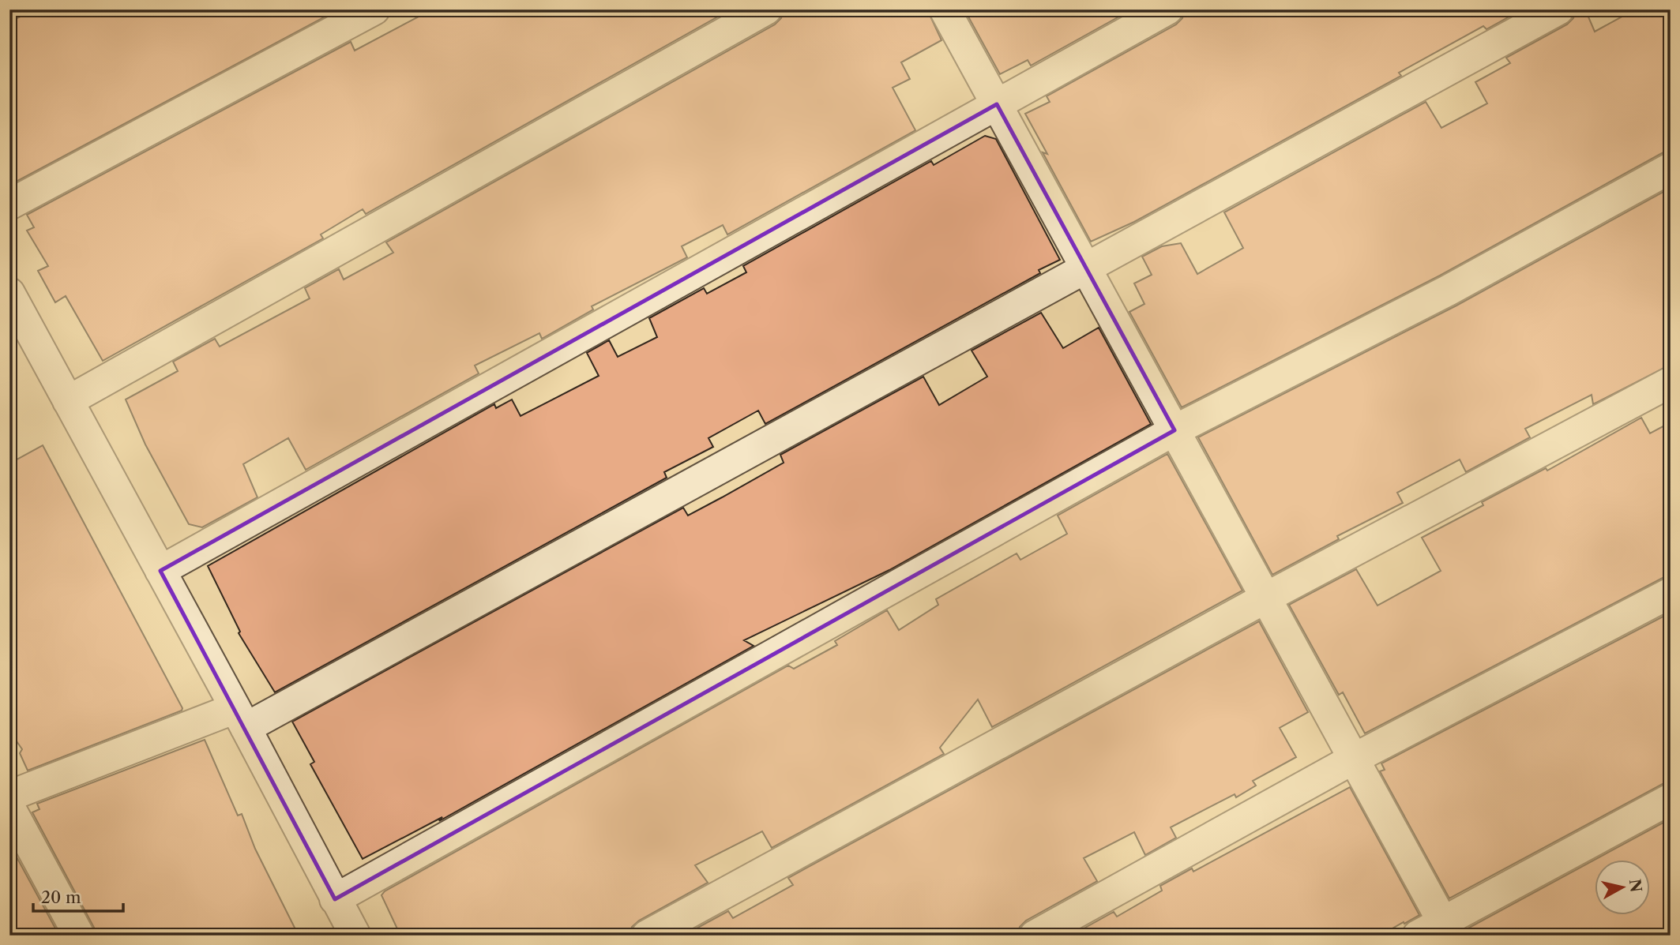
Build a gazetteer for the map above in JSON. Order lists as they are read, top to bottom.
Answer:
{
  "scale_bar": "20 m",
  "north": "right"
}
